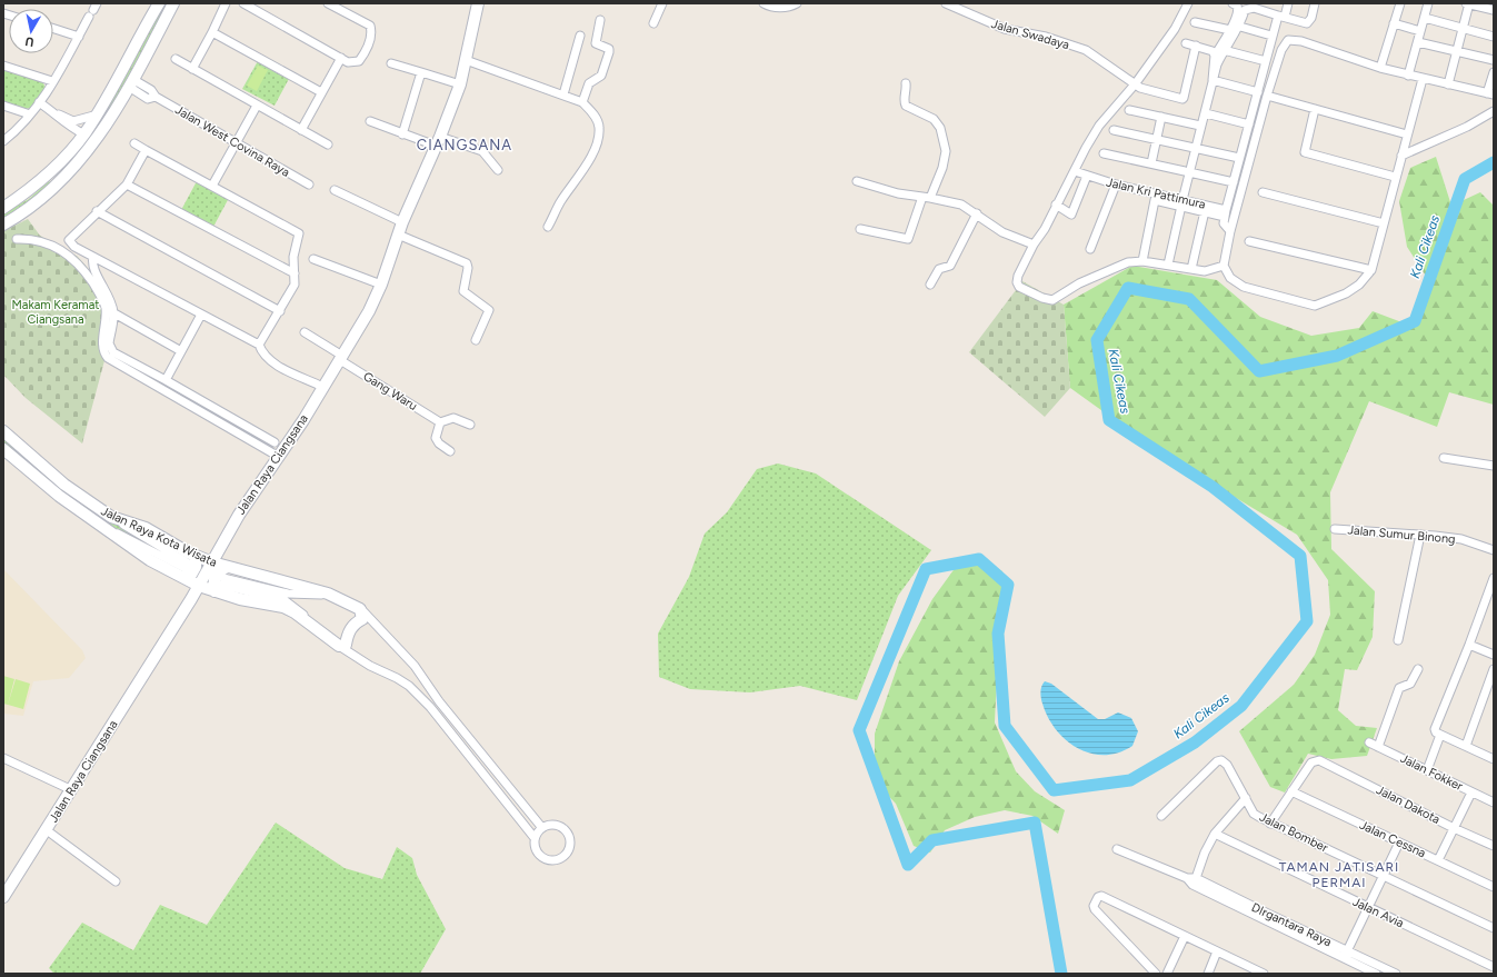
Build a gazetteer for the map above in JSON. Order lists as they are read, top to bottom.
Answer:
{
  "streets": {
    "street": [
      "Jalan Swadaya",
      "Jalan West Covina Raya",
      "Jalan Kri Pattimura",
      "Gang Waru",
      "Jalan Raya Ciangsana",
      "Jalan Sumur Binong",
      "Jalan Raya Kota Wisata",
      "Jalan Fokker",
      "Jalan Dakota",
      "Jalan Bomber",
      "Jalan Cessna",
      "Jalan Avia",
      "DIrgantara Raya"
    ]
  },
  "crossings": [
    ["Gang Waru", "Jalan Raya Ciangsana"],
    ["Jalan Raya Ciangsana", "Jalan Raya Kota Wisata"],
    ["Jalan Dakota", "Jalan Cessna"]
  ],
  "districts": ["CIANGSANA", "TAMAN JATISARI PERMAI"],
  "water": ["Kali Cikeas"],
  "parks": ["Makam Keramat Ciangsana"],
  "north": "bottom"
}
